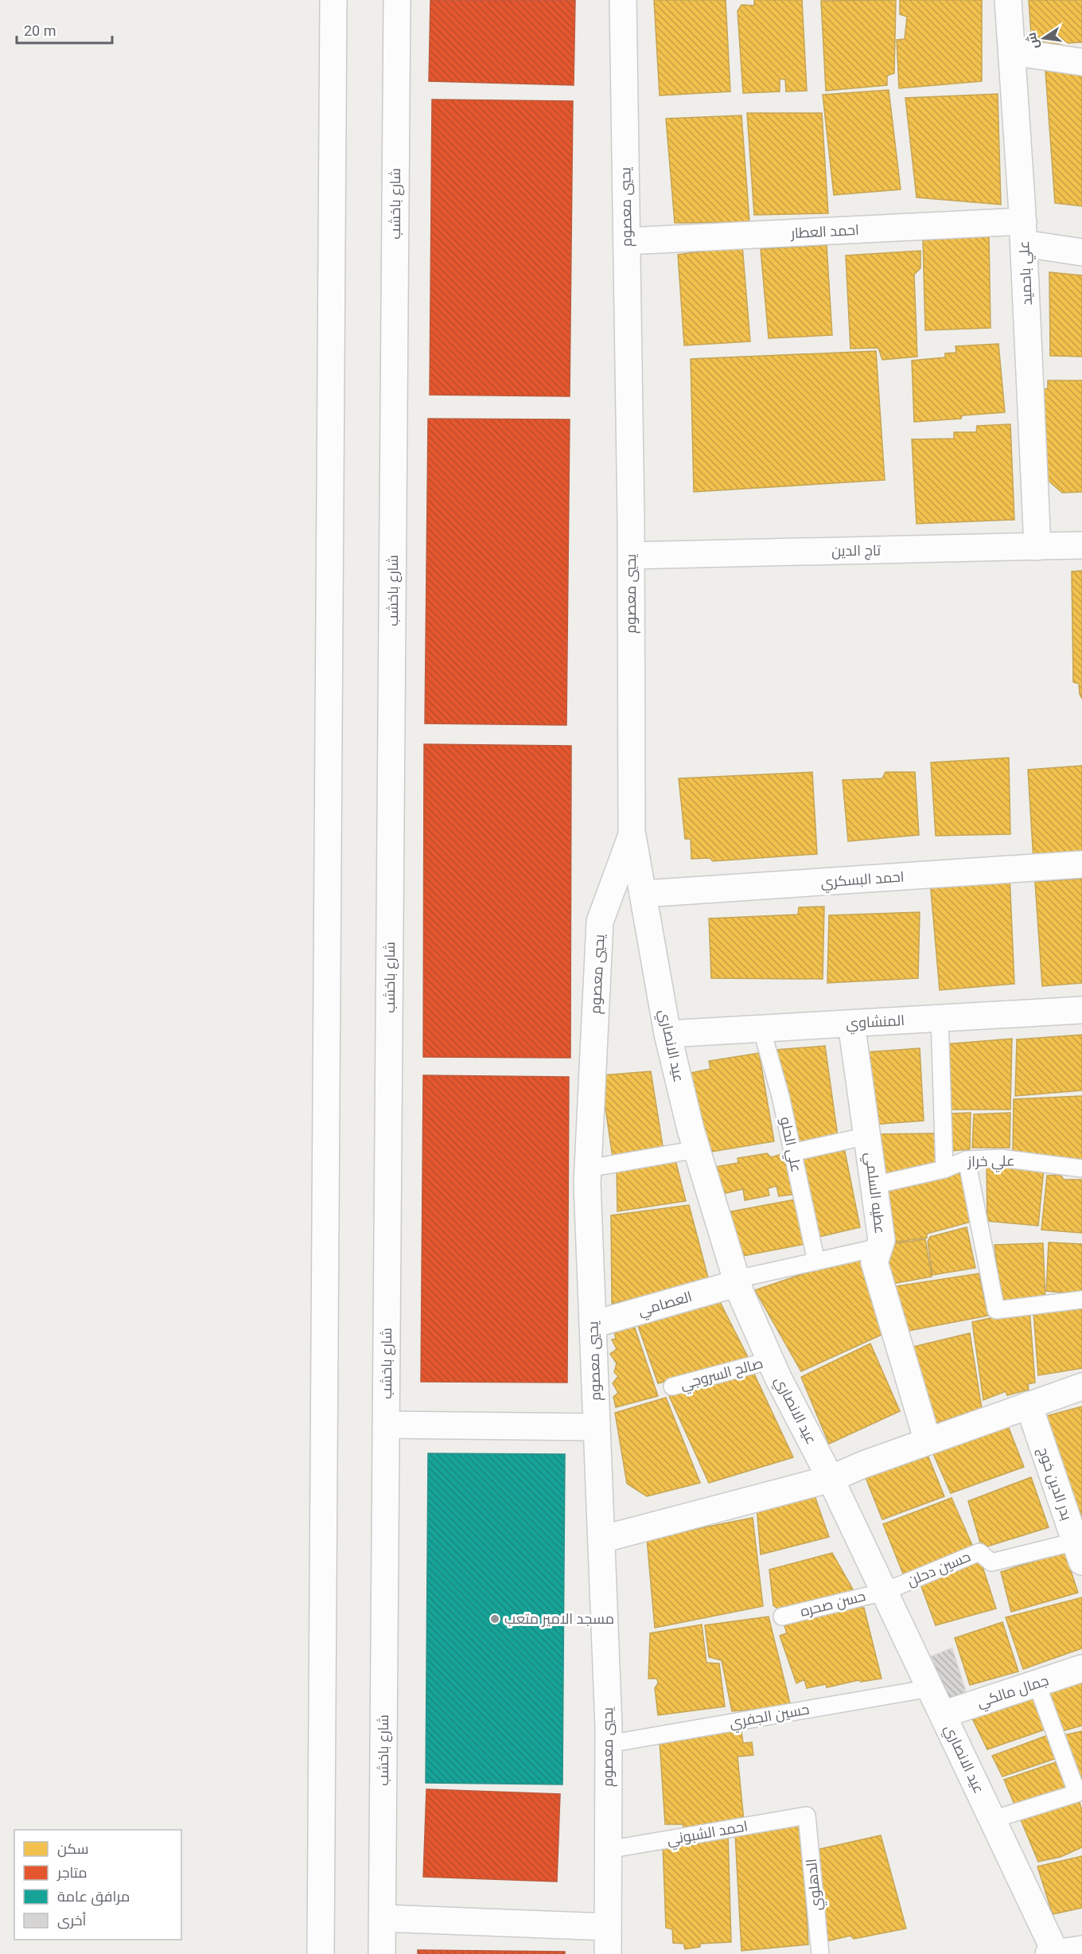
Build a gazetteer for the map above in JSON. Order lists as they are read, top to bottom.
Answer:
{
  "streets": {
    "street": [
      "شارع باخشب",
      "يحيي معصوم",
      "احمد العطار",
      "علي باحميد",
      "تاج الدين",
      "احمد البسكري",
      "المنشاوي",
      "عيد الانصاري",
      "عطيه السلمي",
      "العصامي",
      "بدر الدين خوج",
      "جمال مالكي"
    ],
    "lane": [
      "علي الحلو",
      "علي خراز",
      "صالح السروجي",
      "حسين دحلن",
      "حسن صحره",
      "حسين الجفري",
      "احمد الشبوني",
      "الدهلوي"
    ]
  },
  "crossings": [
    ["يحيي معصوم", "احمد العطار"],
    ["يحيي معصوم", "تاج الدين"],
    ["يحيي معصوم", "عيد الانصاري"],
    ["يحيي معصوم", "العصامي"],
    ["يحيي معصوم", "حسين الجفري"],
    ["يحيي معصوم", "احمد الشبوني"],
    ["احمد العطار", "علي باحميد"],
    ["علي باحميد", "تاج الدين"],
    ["احمد البسكري", "عيد الانصاري"],
    ["المنشاوي", "عيد الانصاري"],
    ["المنشاوي", "علي الحلو"],
    ["المنشاوي", "عطيه السلمي"],
    ["عيد الانصاري", "العصامي"],
    ["عيد الانصاري", "صالح السروجي"],
    ["عيد الانصاري", "حسين دحلن"],
    ["عيد الانصاري", "حسن صحره"],
    ["عيد الانصاري", "جمال مالكي"],
    ["عيد الانصاري", "حسين الجفري"],
    ["علي خراز", "عطيه السلمي"],
    ["بدر الدين خوج", "حسين دحلن"],
    ["حسين دحلن", "حسن صحره"],
    ["احمد الشبوني", "الدهلوي"]
  ],
  "places": ["مسجد الامير متعب"],
  "legend": [
    "سكن",
    "متاجر",
    "مرافق عامة",
    "أخرى"
  ],
  "scale_bar": "20 m",
  "north": "left"
}
